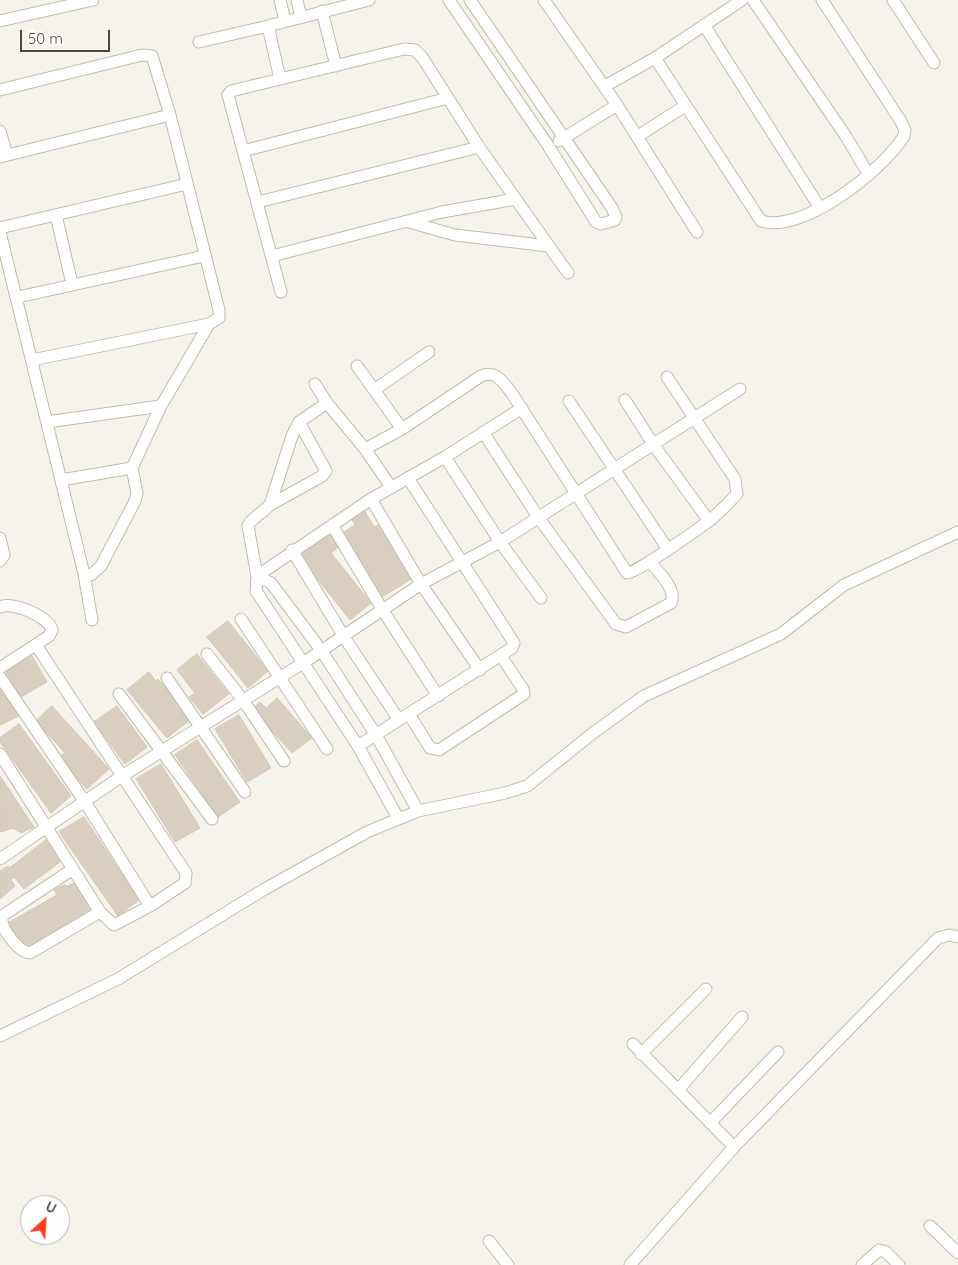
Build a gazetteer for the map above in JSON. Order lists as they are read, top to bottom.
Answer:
{
  "scale_bar": "50 m",
  "north": "top right"
}
